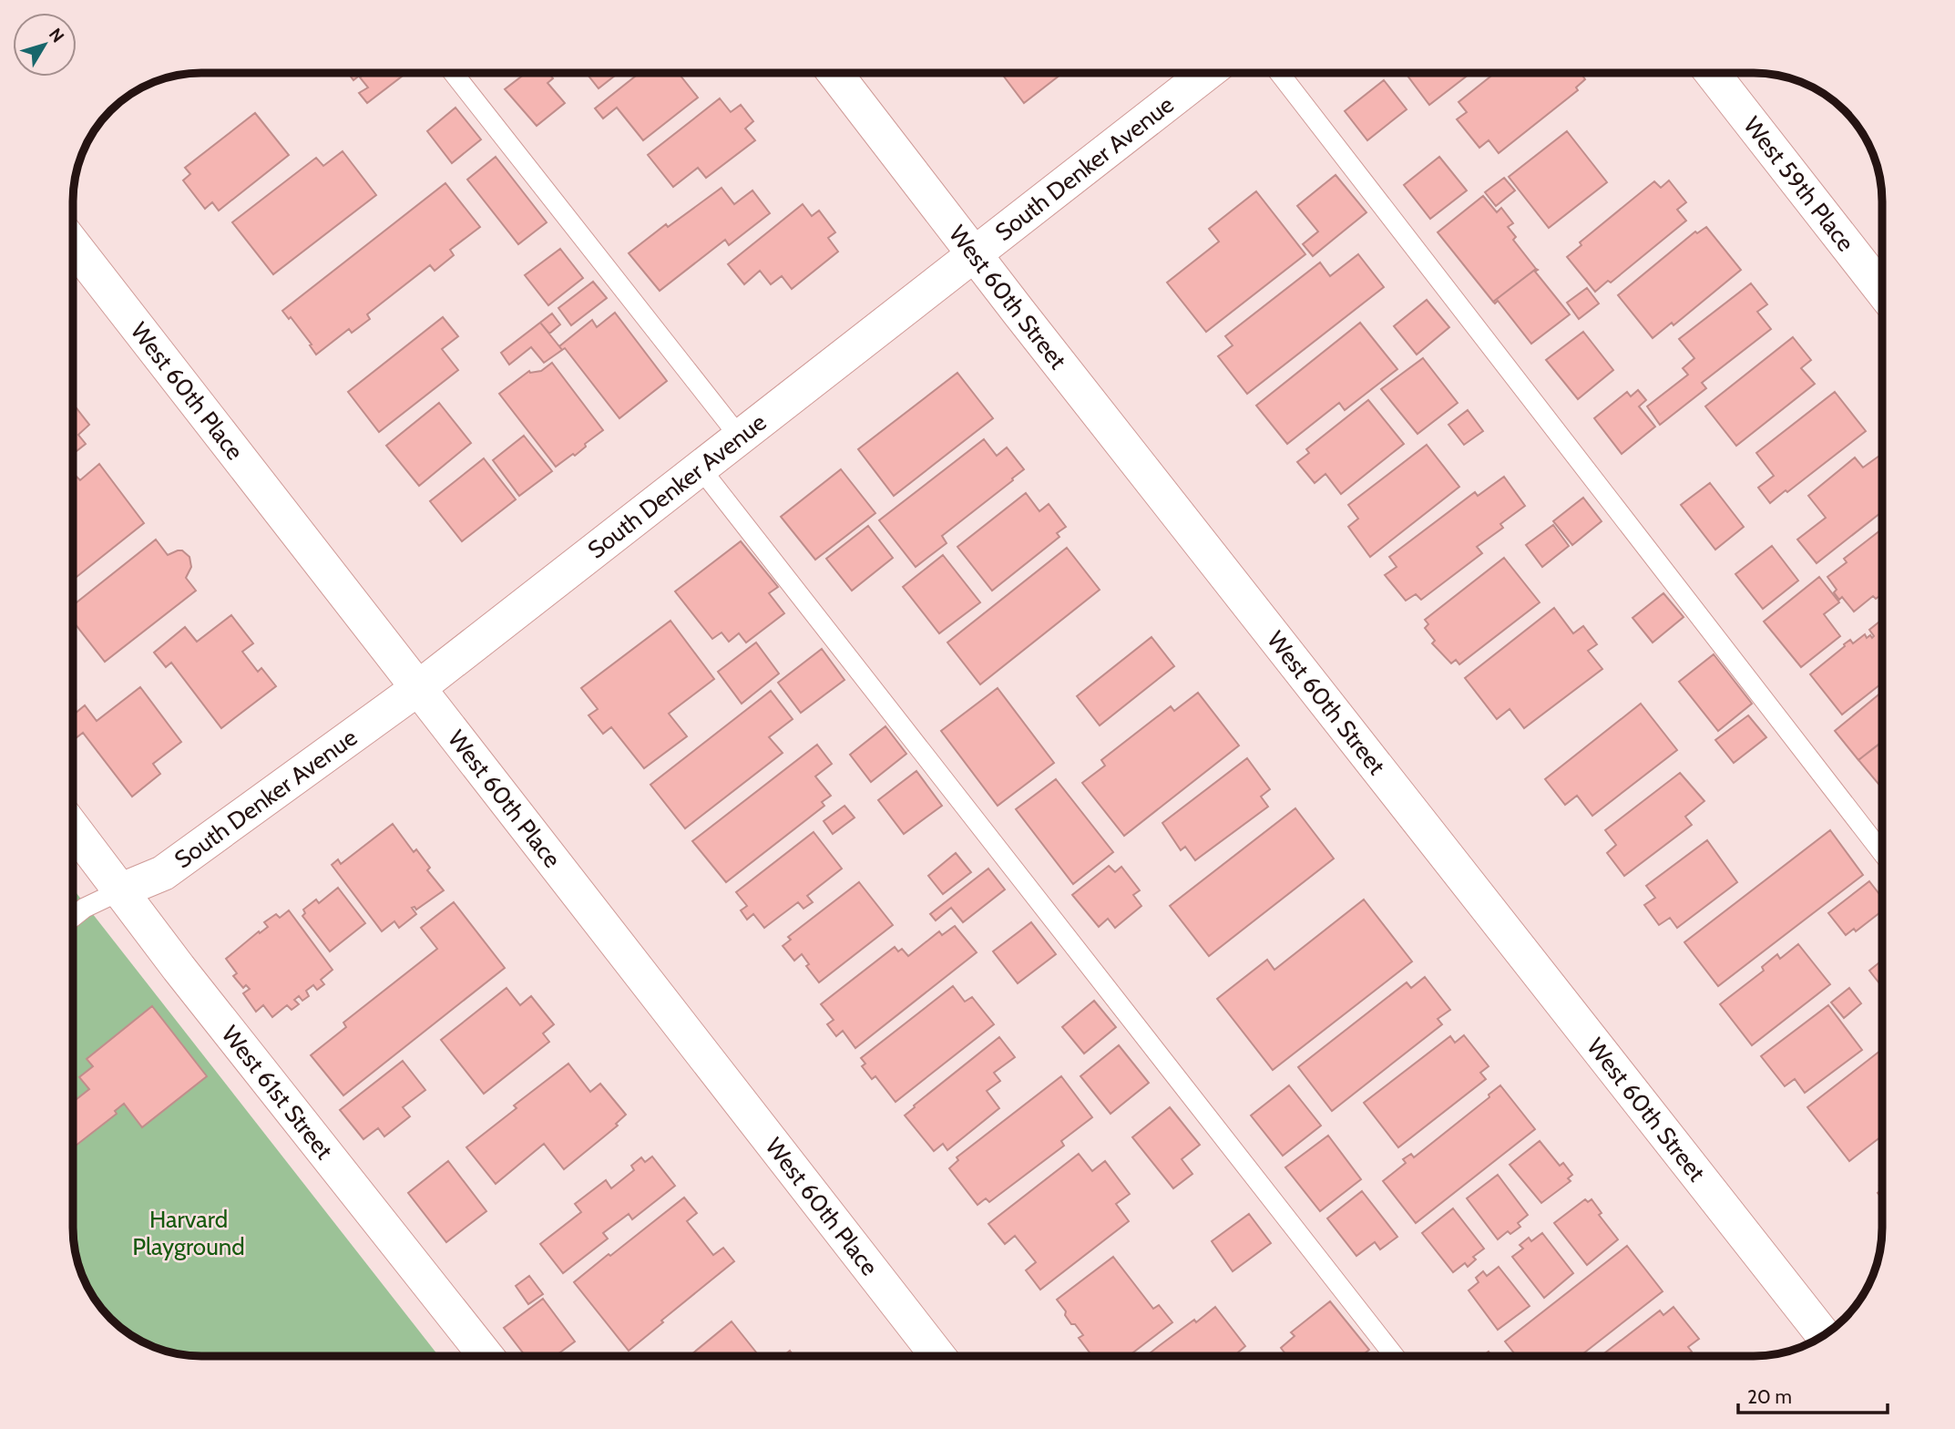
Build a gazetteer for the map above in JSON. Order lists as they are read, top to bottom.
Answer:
{
  "streets": {
    "street": [
      "South Denker Avenue",
      "West 59th Place",
      "West 60th Street",
      "West 60th Place",
      "West 61st Street"
    ]
  },
  "crossings": [
    ["South Denker Avenue", "West 60th Street"],
    ["South Denker Avenue", "West 60th Place"],
    ["South Denker Avenue", "West 61st Street"]
  ],
  "parks": ["Harvard Playground"],
  "scale_bar": "20 m",
  "north": "top right"
}
